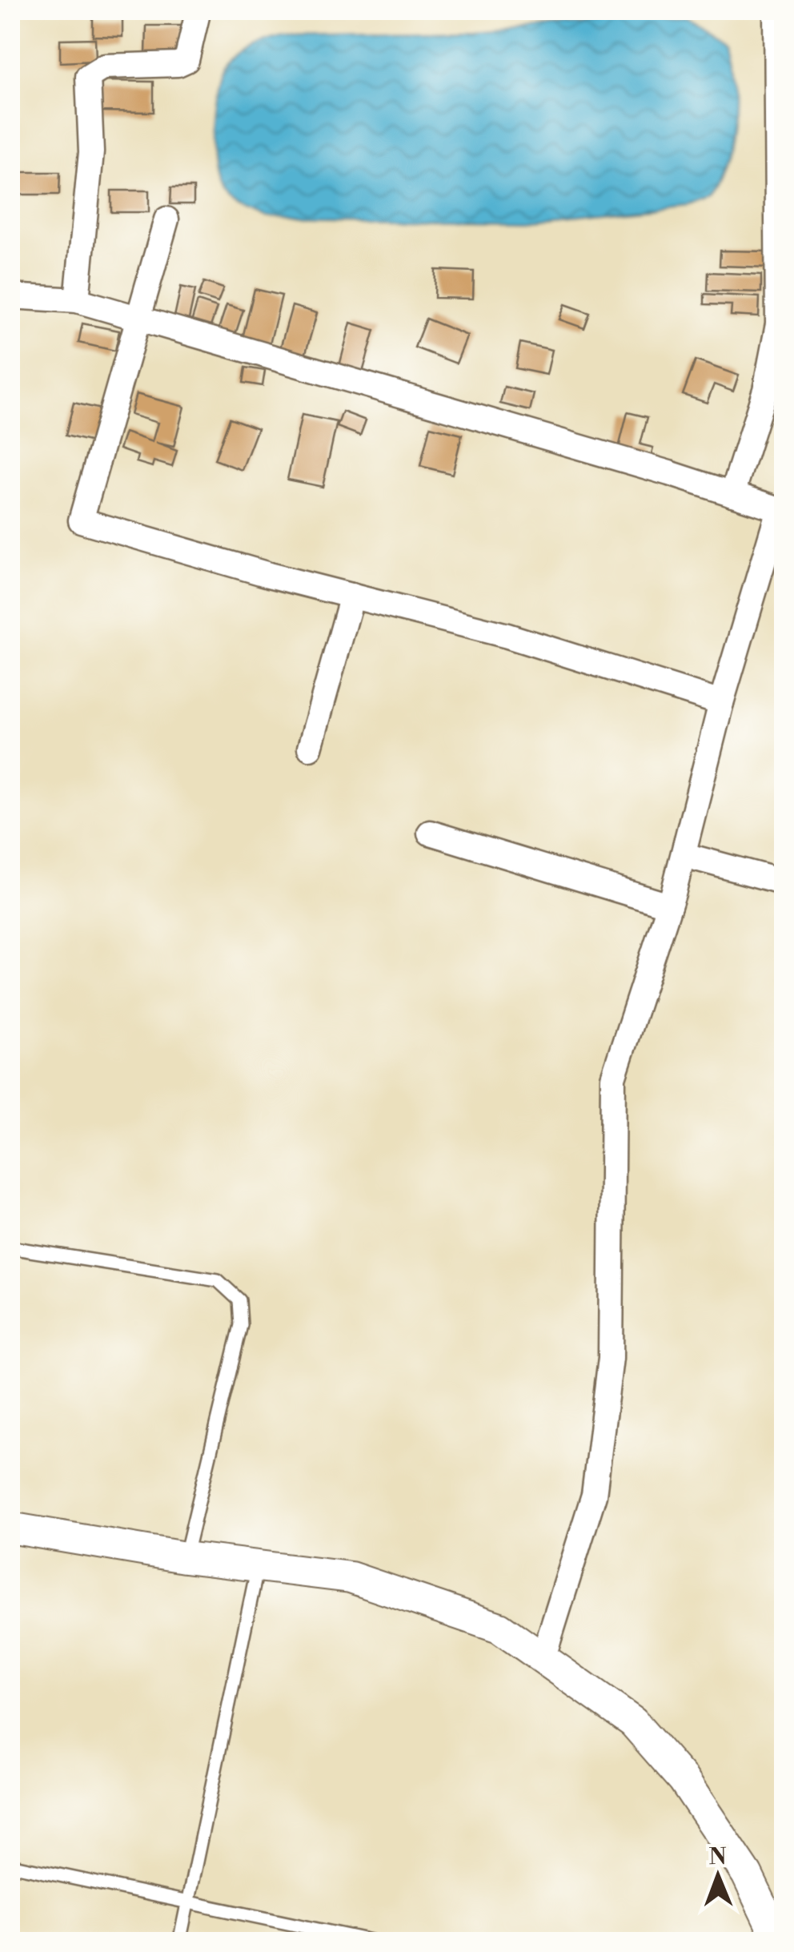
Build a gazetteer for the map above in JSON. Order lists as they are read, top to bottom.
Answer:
{
  "north": "top"
}
